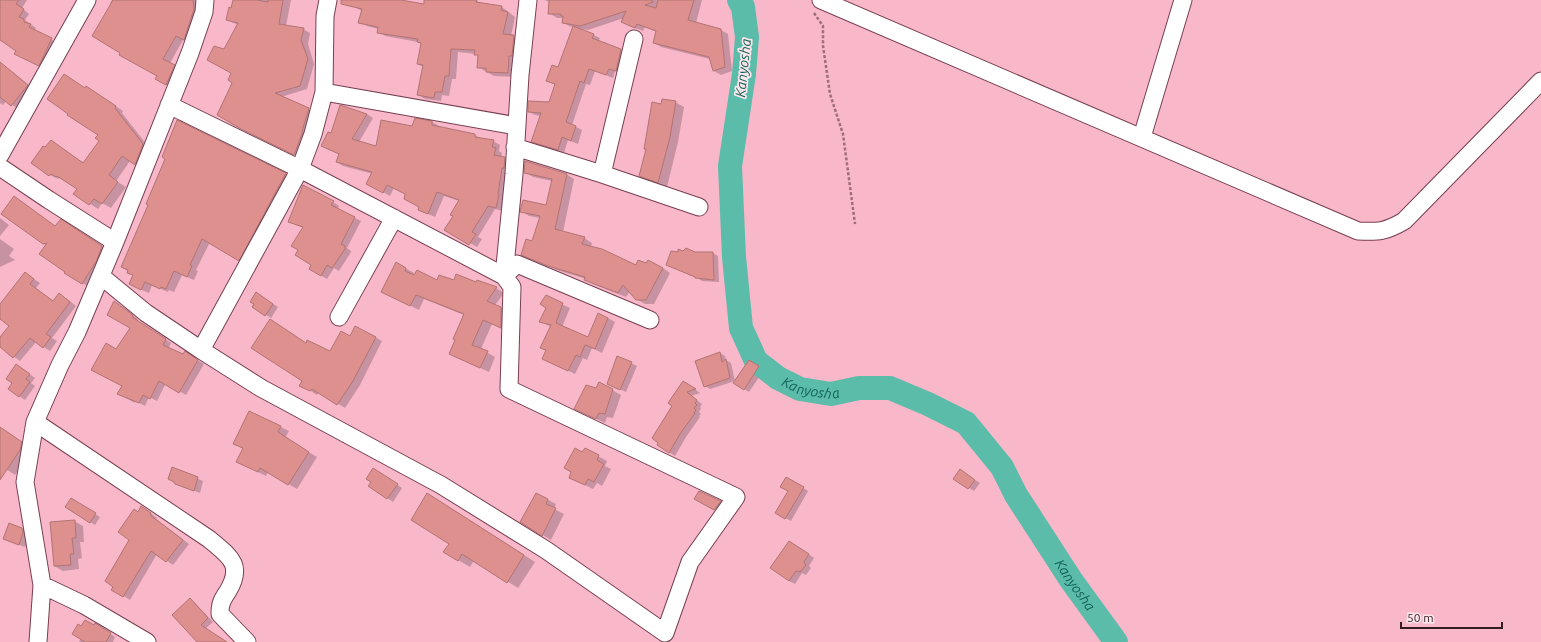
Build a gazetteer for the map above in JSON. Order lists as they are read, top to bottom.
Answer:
{
  "water": ["Kanyosha"],
  "scale_bar": "50 m"
}
